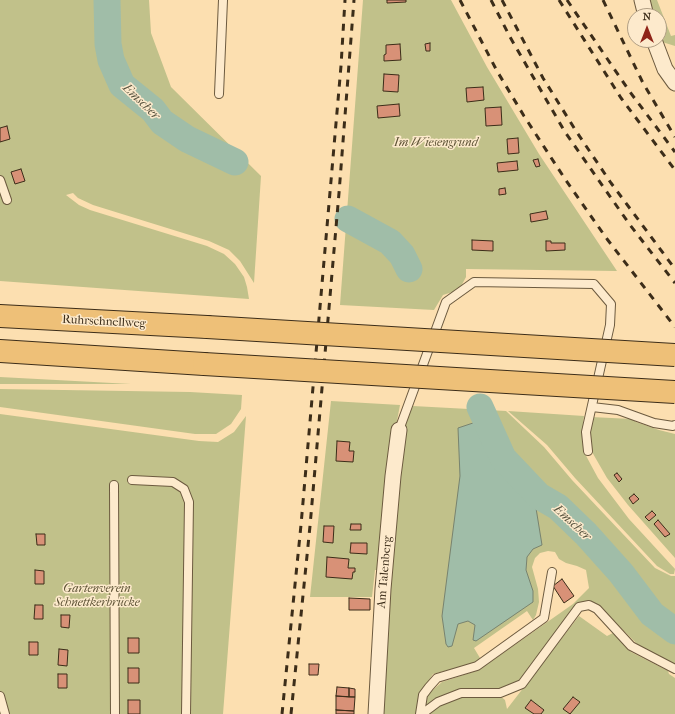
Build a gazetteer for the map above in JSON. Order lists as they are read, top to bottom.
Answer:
{
  "streets": {
    "highway": ["Ruhrschnellweg"],
    "street": ["Am Talenberg"]
  },
  "water": ["Emscher"],
  "parks": ["Im Wiesengrund", "Gartenverein Schnettkerbrücke"],
  "north": "top"
}
